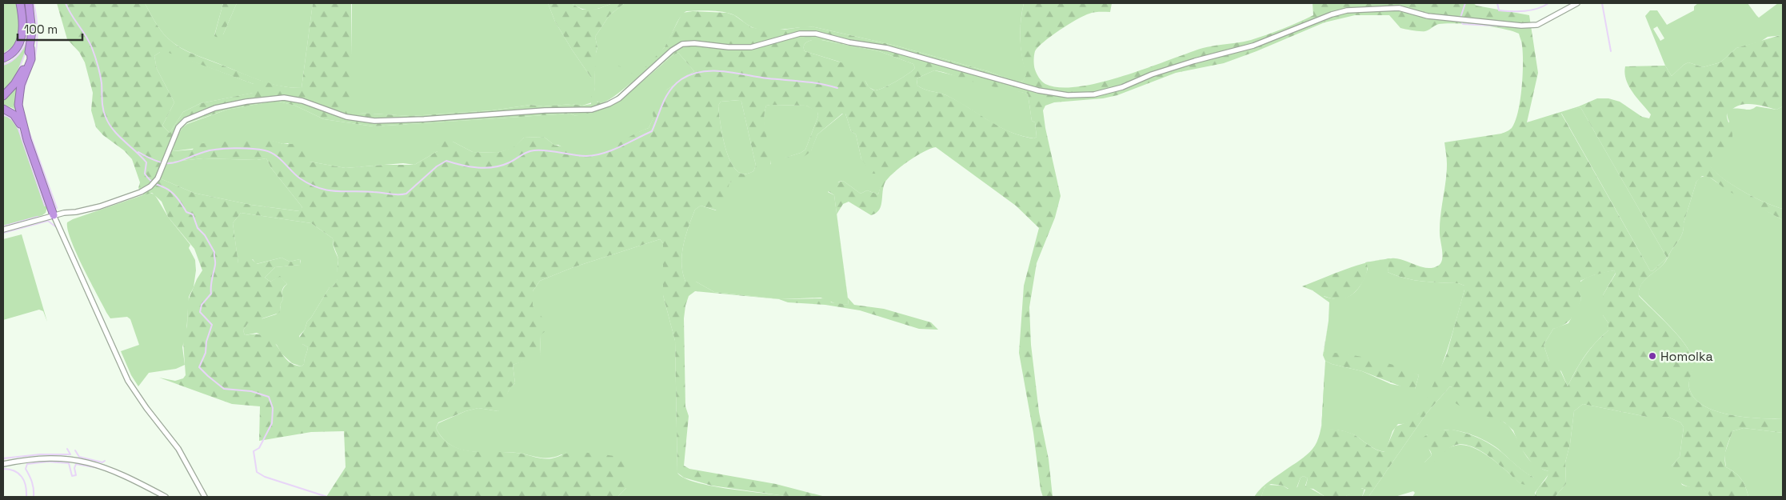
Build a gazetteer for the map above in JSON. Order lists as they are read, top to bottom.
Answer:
{
  "places": ["Homolka"],
  "scale_bar": "100 m"
}
